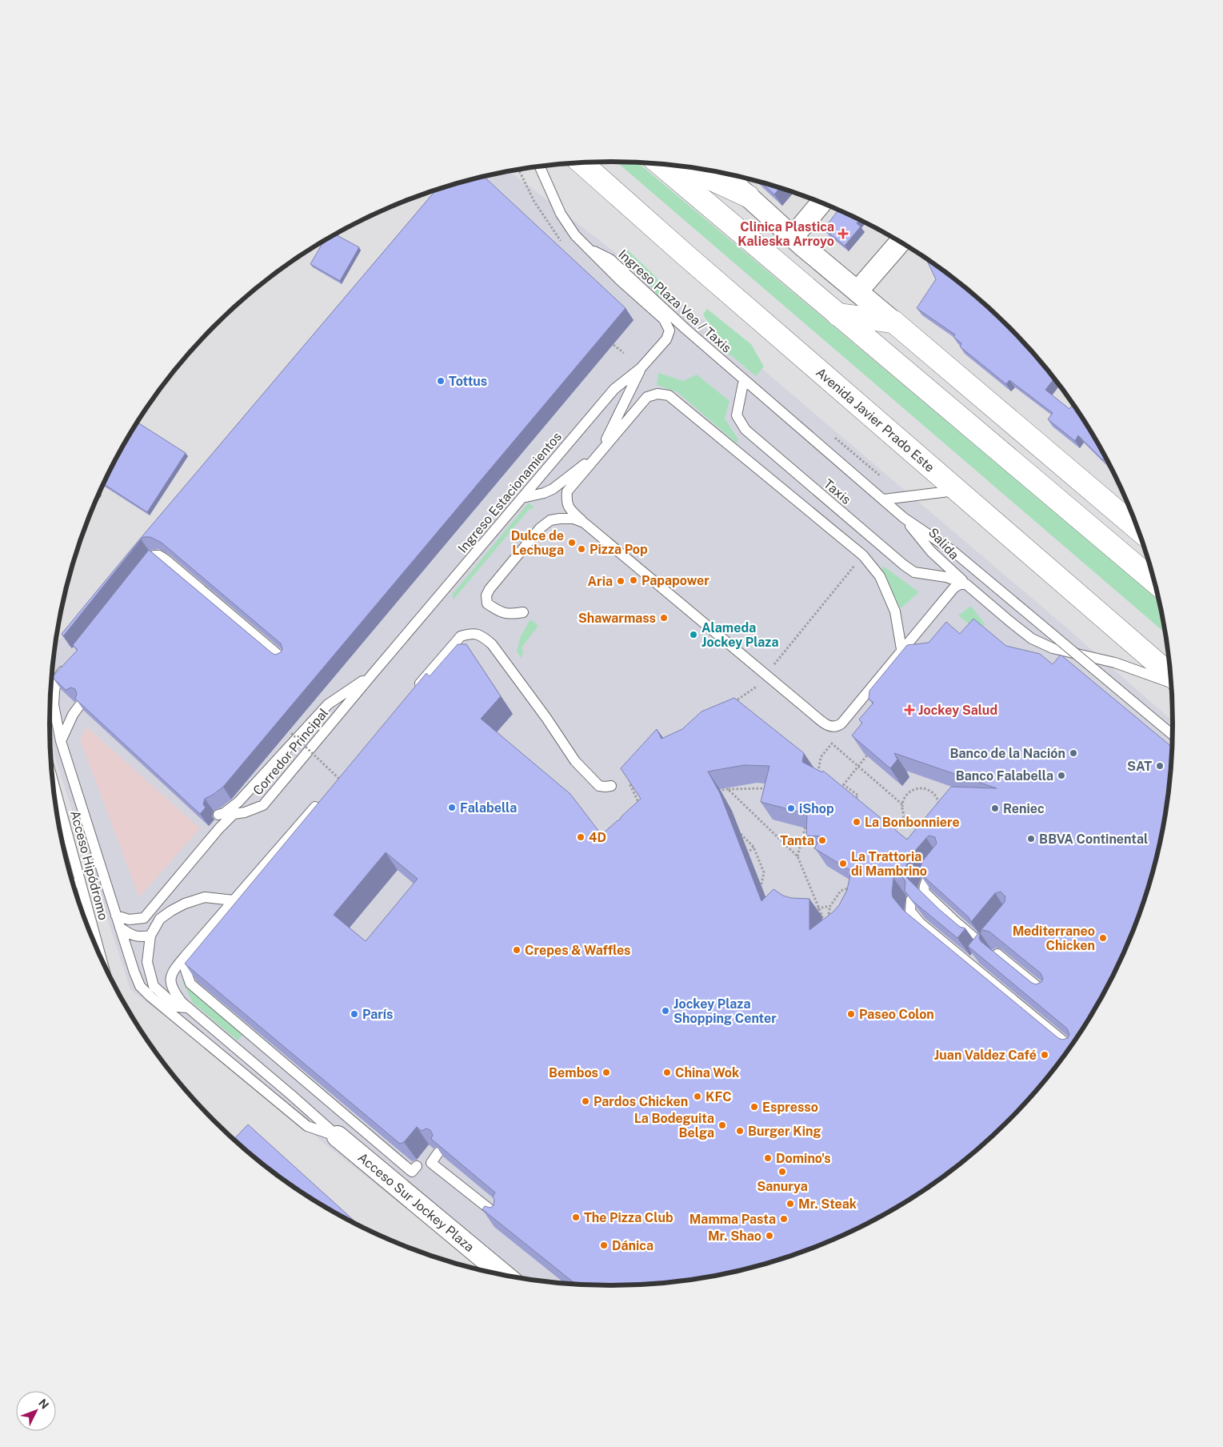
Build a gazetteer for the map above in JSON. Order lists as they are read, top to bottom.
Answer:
{
  "streets": {
    "main road": ["Avenida Javier Prado Este"],
    "street": ["Acceso Sur Jockey Plaza"],
    "lane": [
      "Ingreso Plaza Vea / Taxis",
      "Taxis",
      "Ingreso Estacionamientos",
      "Salida",
      "Corredor Principal",
      "Acceso Hipódromo"
    ]
  },
  "crossings": [
    ["Ingreso Plaza Vea / Taxis", "Taxis"],
    ["Ingreso Plaza Vea / Taxis", "Ingreso Estacionamientos"],
    ["Ingreso Plaza Vea / Taxis", "Salida"],
    ["Taxis", "Salida"],
    ["Ingreso Estacionamientos", "Corredor Principal"]
  ],
  "places": {
    "health": ["Clinica Plastica Kalieska Arroyo", "Jockey Salud"],
    "other": [
      "Tottus",
      "Dulce de Lechuga",
      "Pizza Pop",
      "Papapower",
      "Aria",
      "Shawarmass",
      "Alameda Jockey Plaza",
      "Banco de la Nación",
      "SAT",
      "Banco Falabella",
      "Falabella",
      "iShop",
      "Reniec",
      "La Bonbonniere",
      "4D",
      "BBVA Continental",
      "Tanta",
      "La Trattoria di Mambrino",
      "Mediterraneo Chicken",
      "Crepes & Waffles",
      "Jockey Plaza Shopping Center",
      "París",
      "Paseo Colon",
      "Juan Valdez Café",
      "Bembos",
      "China Wok",
      "KFC",
      "Pardos Chicken",
      "Espresso",
      "La Bodeguita Belga",
      "Burger King",
      "Domino's",
      "Sanurya",
      "Mr. Steak",
      "The Pizza Club",
      "Mamma Pasta",
      "Mr. Shao",
      "Dánica"
    ]
  },
  "north": "top right"
}
